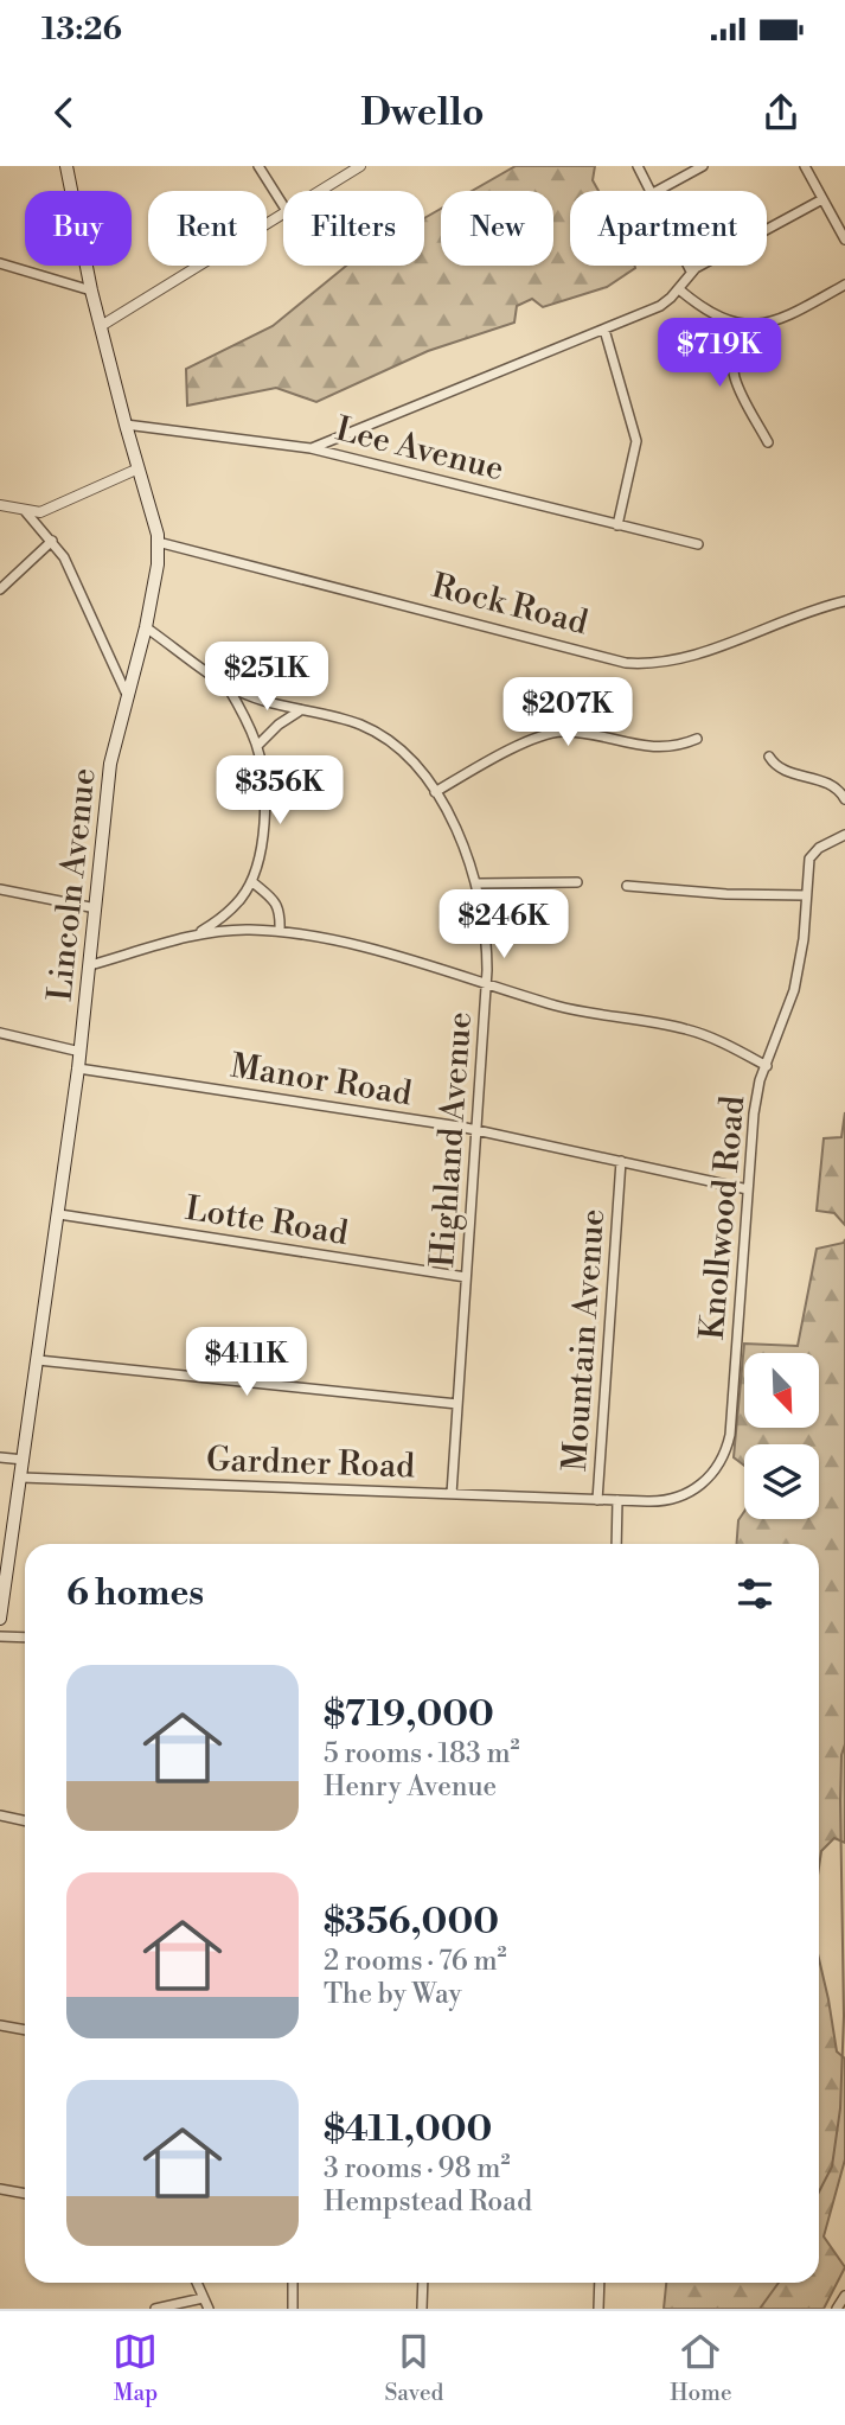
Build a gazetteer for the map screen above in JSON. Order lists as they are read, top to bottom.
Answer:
{
  "streets": {
    "main road": ["Lincoln Avenue"],
    "street": [
      "Lee Avenue",
      "Rock Road",
      "Manor Road",
      "Highland Avenue",
      "Knollwood Road",
      "Lotte Road",
      "Mountain Avenue",
      "Gardner Road"
    ]
  },
  "crossings": [
    ["Lee Avenue", "Lincoln Avenue"],
    ["Rock Road", "Lincoln Avenue"],
    ["Lincoln Avenue", "Manor Road"],
    ["Lincoln Avenue", "Highland Avenue"],
    ["Lincoln Avenue", "Lotte Road"],
    ["Lincoln Avenue", "Gardner Road"],
    ["Manor Road", "Highland Avenue"],
    ["Manor Road", "Knollwood Road"],
    ["Manor Road", "Mountain Avenue"],
    ["Highland Avenue", "Lotte Road"],
    ["Highland Avenue", "Gardner Road"],
    ["Knollwood Road", "Mountain Avenue"],
    ["Mountain Avenue", "Gardner Road"]
  ],
  "north": "bottom right",
  "page": {
    "status": "13:26",
    "header": "Dwello",
    "chip": [
      "Buy",
      "Rent",
      "Filters",
      "New",
      "Apartment"
    ],
    "price": [
      "$719K",
      "$251K",
      "$207K",
      "$356K",
      "$246K",
      "$411K"
    ],
    "heading": "6 homes",
    "list": [
      {
        "name": "$719,000",
        "note": "5 rooms · 183 m² · Henry Avenue"
      },
      {
        "name": "$356,000",
        "note": "2 rooms · 76 m² · The by Way"
      },
      {
        "name": "$411,000",
        "note": "3 rooms · 98 m² · Hempstead Road"
      }
    ],
    "tabs": ["Map", "Saved", "Home"]
  }
}
